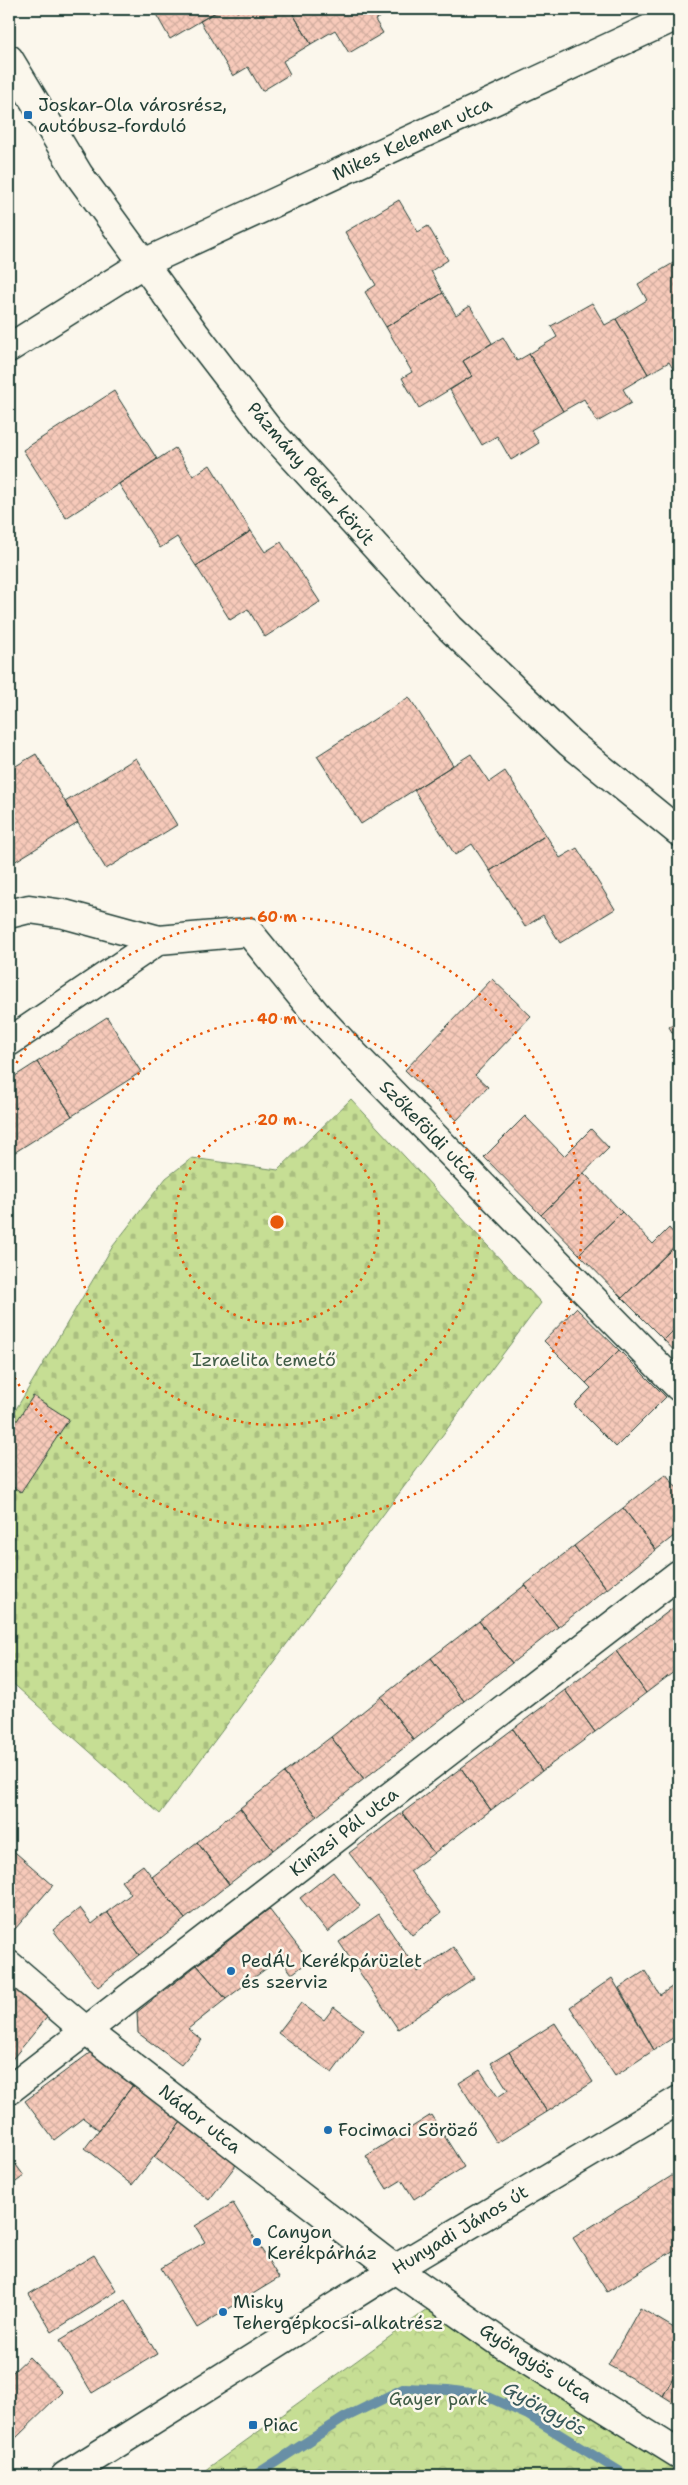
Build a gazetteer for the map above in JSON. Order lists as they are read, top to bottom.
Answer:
{
  "streets": {
    "street": [
      "Mikes Kelemen utca",
      "Pázmány Péter körút",
      "Szőkeföldi utca",
      "Kinizsi Pál utca",
      "Nádor utca",
      "Hunyadi János út",
      "Gyöngyös utca"
    ]
  },
  "crossings": [
    ["Mikes Kelemen utca", "Pázmány Péter körút"],
    ["Kinizsi Pál utca", "Nádor utca"],
    ["Nádor utca", "Hunyadi János út"],
    ["Nádor utca", "Gyöngyös utca"],
    ["Hunyadi János út", "Gyöngyös utca"]
  ],
  "water": ["Gyöngyös"],
  "parks": ["Izraelita temető", "Gayer park"],
  "places": {
    "transit": ["Joskar-Ola városrész, autóbusz-forduló", "Piac"],
    "other": [
      "PedÁL Kerékpárüzlet és szerviz",
      "Focimaci Söröző",
      "Canyon Kerékpárház",
      "Misky Tehergépkocsi-alkatrész"
    ]
  },
  "rings": ["60 m", "40 m", "20 m"]
}
